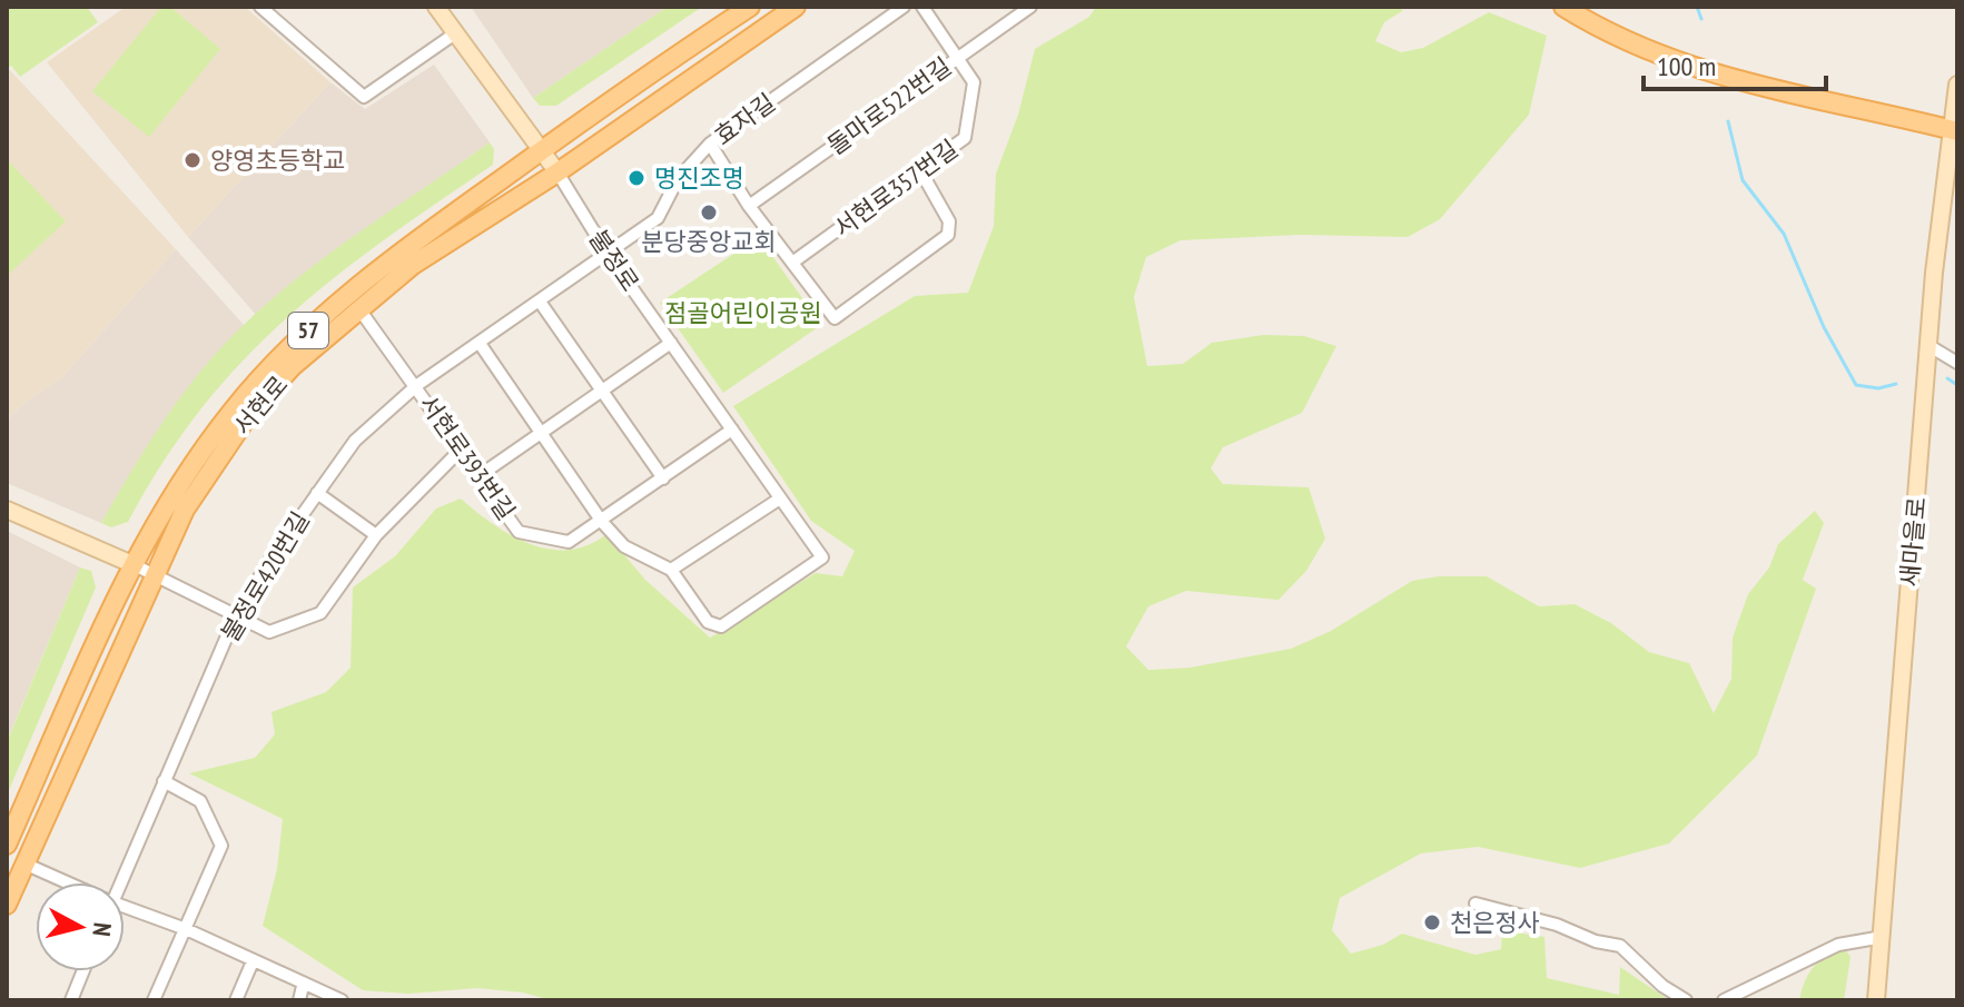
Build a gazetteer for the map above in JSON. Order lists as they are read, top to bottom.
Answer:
{
  "streets": {
    "main road": ["57", "서현로"],
    "street": [
      "돌마로522번길",
      "효자길",
      "서현로357번길",
      "불정로",
      "서현로393번길",
      "새마을로",
      "불정로420번길"
    ]
  },
  "crossings": [
    ["돌마로522번길", "서현로357번길"],
    ["효자길", "불정로"],
    ["효자길", "불정로420번길"],
    ["불정로", "서현로"],
    ["불정로", "서현로393번길"],
    ["불정로", "불정로420번길"],
    ["서현로", "서현로393번길"],
    ["서현로393번길", "불정로420번길"]
  ],
  "parks": ["점골어린이공원"],
  "places": [
    "양영초등학교",
    "명진조명",
    "분당중앙교회",
    "천은정사"
  ],
  "scale_bar": "100 m",
  "north": "right"
}
